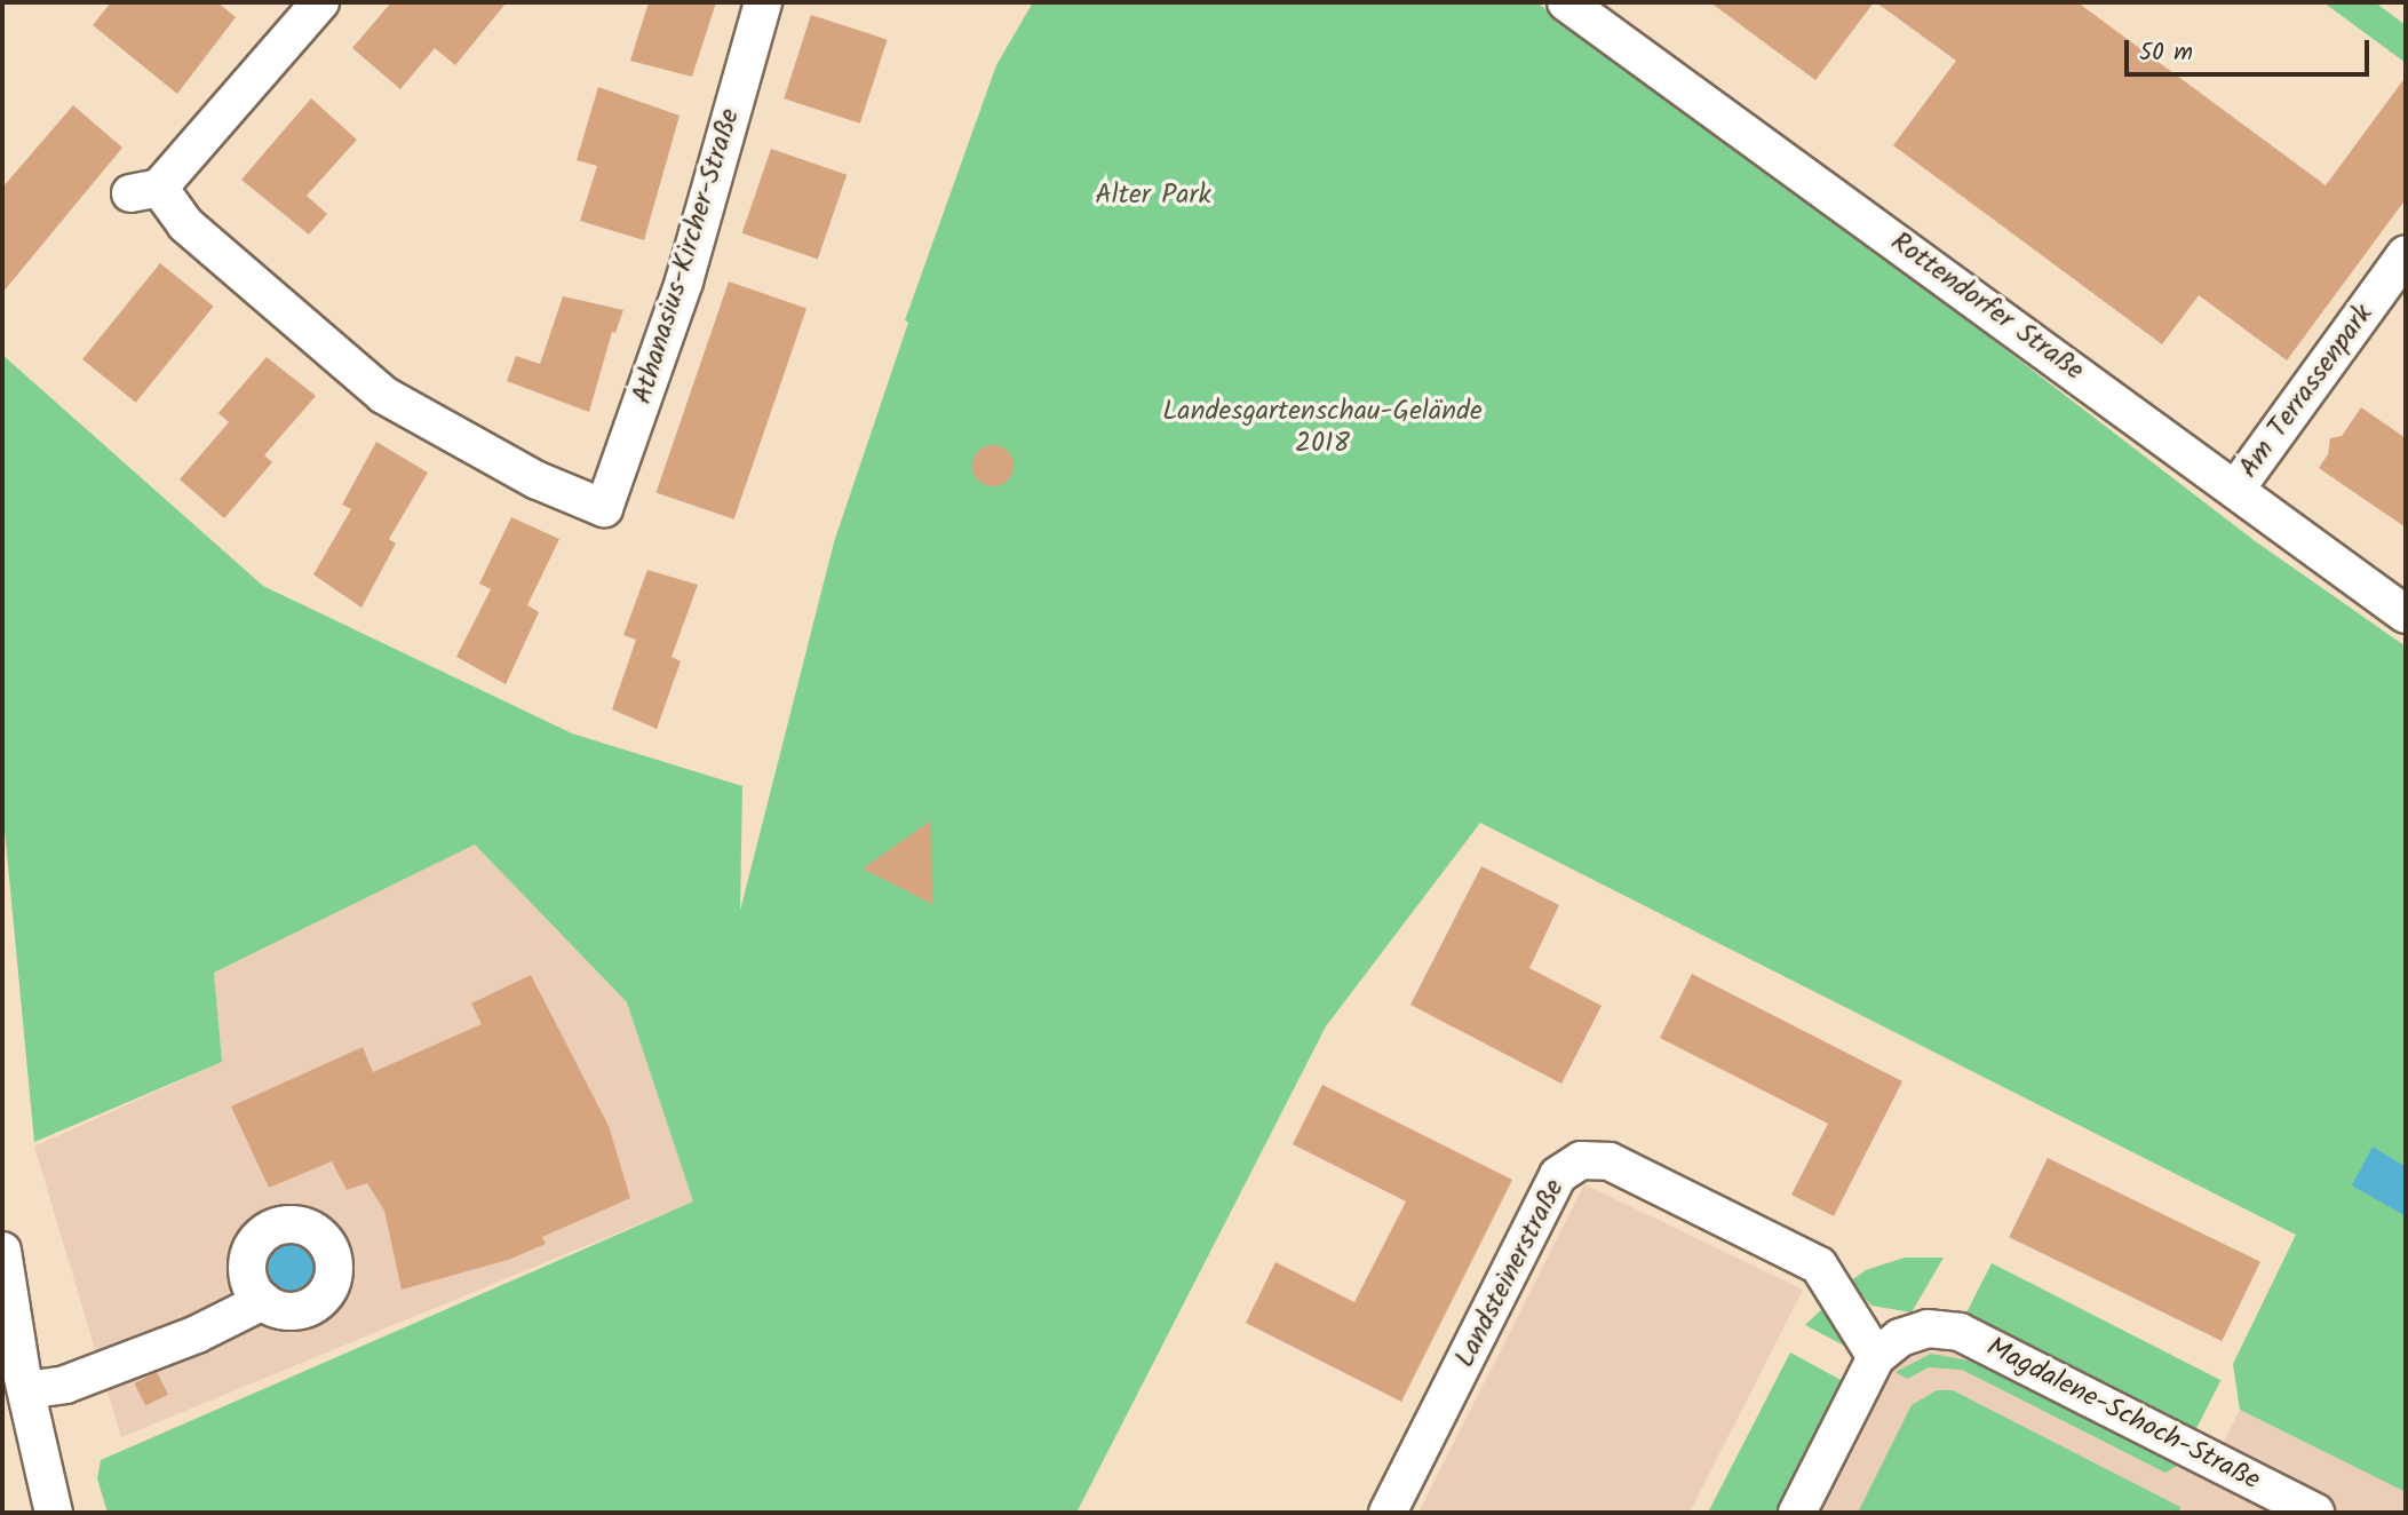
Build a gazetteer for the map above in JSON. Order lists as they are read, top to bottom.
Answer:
{
  "streets": {
    "street": [
      "Athanasius-Kircher-Straße",
      "Rottendorfer Straße",
      "Am Terrassenpark",
      "Landsteinerstraße",
      "Magdalene-Schoch-Straße"
    ]
  },
  "crossings": [
    ["Rottendorfer Straße", "Am Terrassenpark"],
    ["Landsteinerstraße", "Magdalene-Schoch-Straße"]
  ],
  "parks": ["Alter Park", "Landesgartenschau-Gelände 2018"],
  "scale_bar": "50 m"
}
